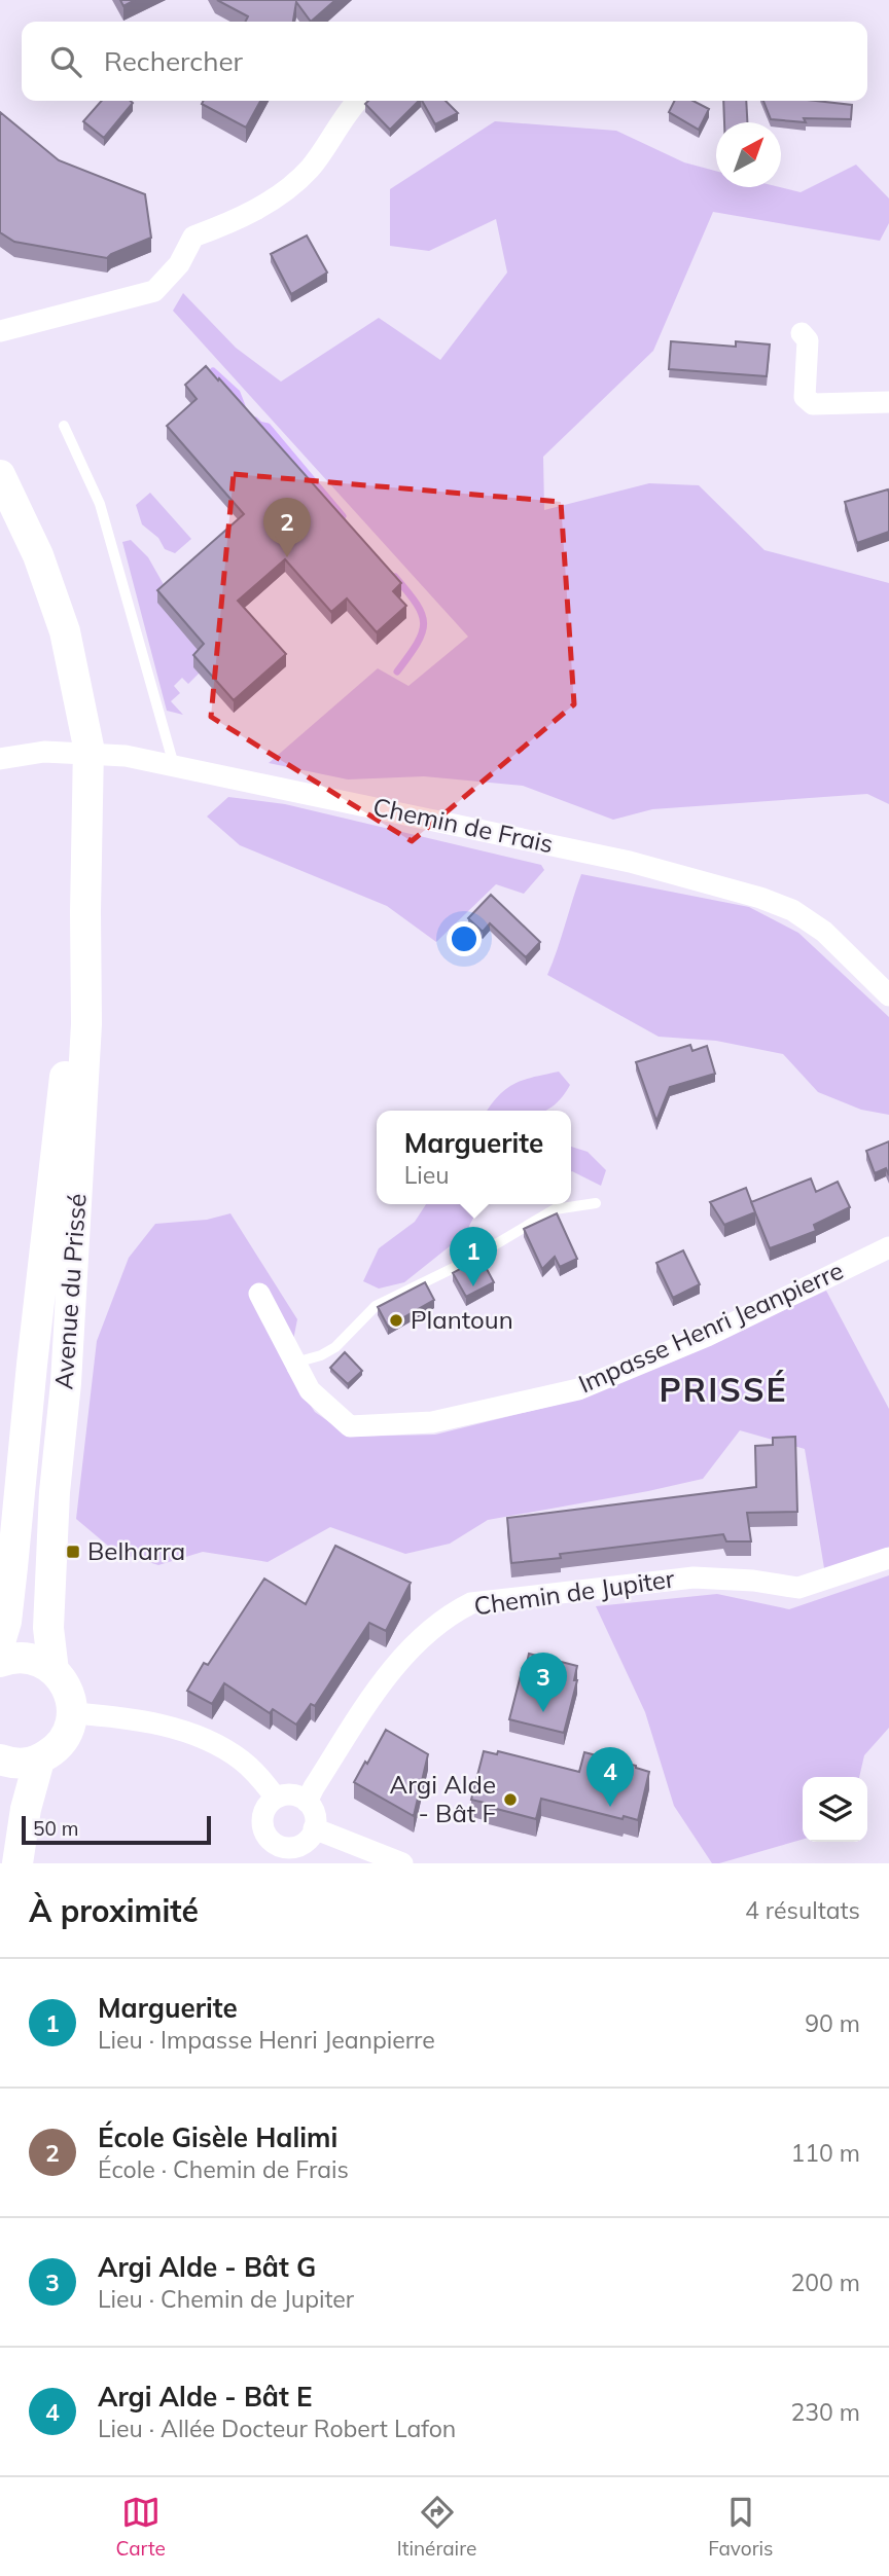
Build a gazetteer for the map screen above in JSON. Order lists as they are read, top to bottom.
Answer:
{
  "streets": {
    "main road": ["Avenue du Prissé"],
    "street": ["Chemin de Frais", "Impasse Henri Jeanpierre", "Chemin de Jupiter"]
  },
  "districts": ["PRISSÉ"],
  "places": {
    "other": ["Plantoun", "Argi Alde - Bât F"],
    "transit": ["Belharra"]
  },
  "scale_bar": "50 m",
  "north": "top right",
  "page": {
    "search": "Rechercher",
    "pins": [
      "2",
      "1",
      "3",
      "4"
    ],
    "popup": ["Marguerite", "Lieu"],
    "scale": "50 m",
    "heading": ["À proximité", "4 résultats"],
    "list": [
      {
        "mark": "1",
        "name": "Marguerite",
        "note": "Lieu · Impasse Henri Jeanpierre",
        "value": "90 m"
      },
      {
        "mark": "2",
        "name": "École Gisèle Halimi",
        "note": "École · Chemin de Frais",
        "value": "110 m"
      },
      {
        "mark": "3",
        "name": "Argi Alde - Bât G",
        "note": "Lieu · Chemin de Jupiter",
        "value": "200 m"
      },
      {
        "mark": "4",
        "name": "Argi Alde - Bât E",
        "note": "Lieu · Allée Docteur Robert Lafon",
        "value": "230 m"
      }
    ],
    "nav": ["Carte", "Itinéraire", "Favoris"]
  }
}
